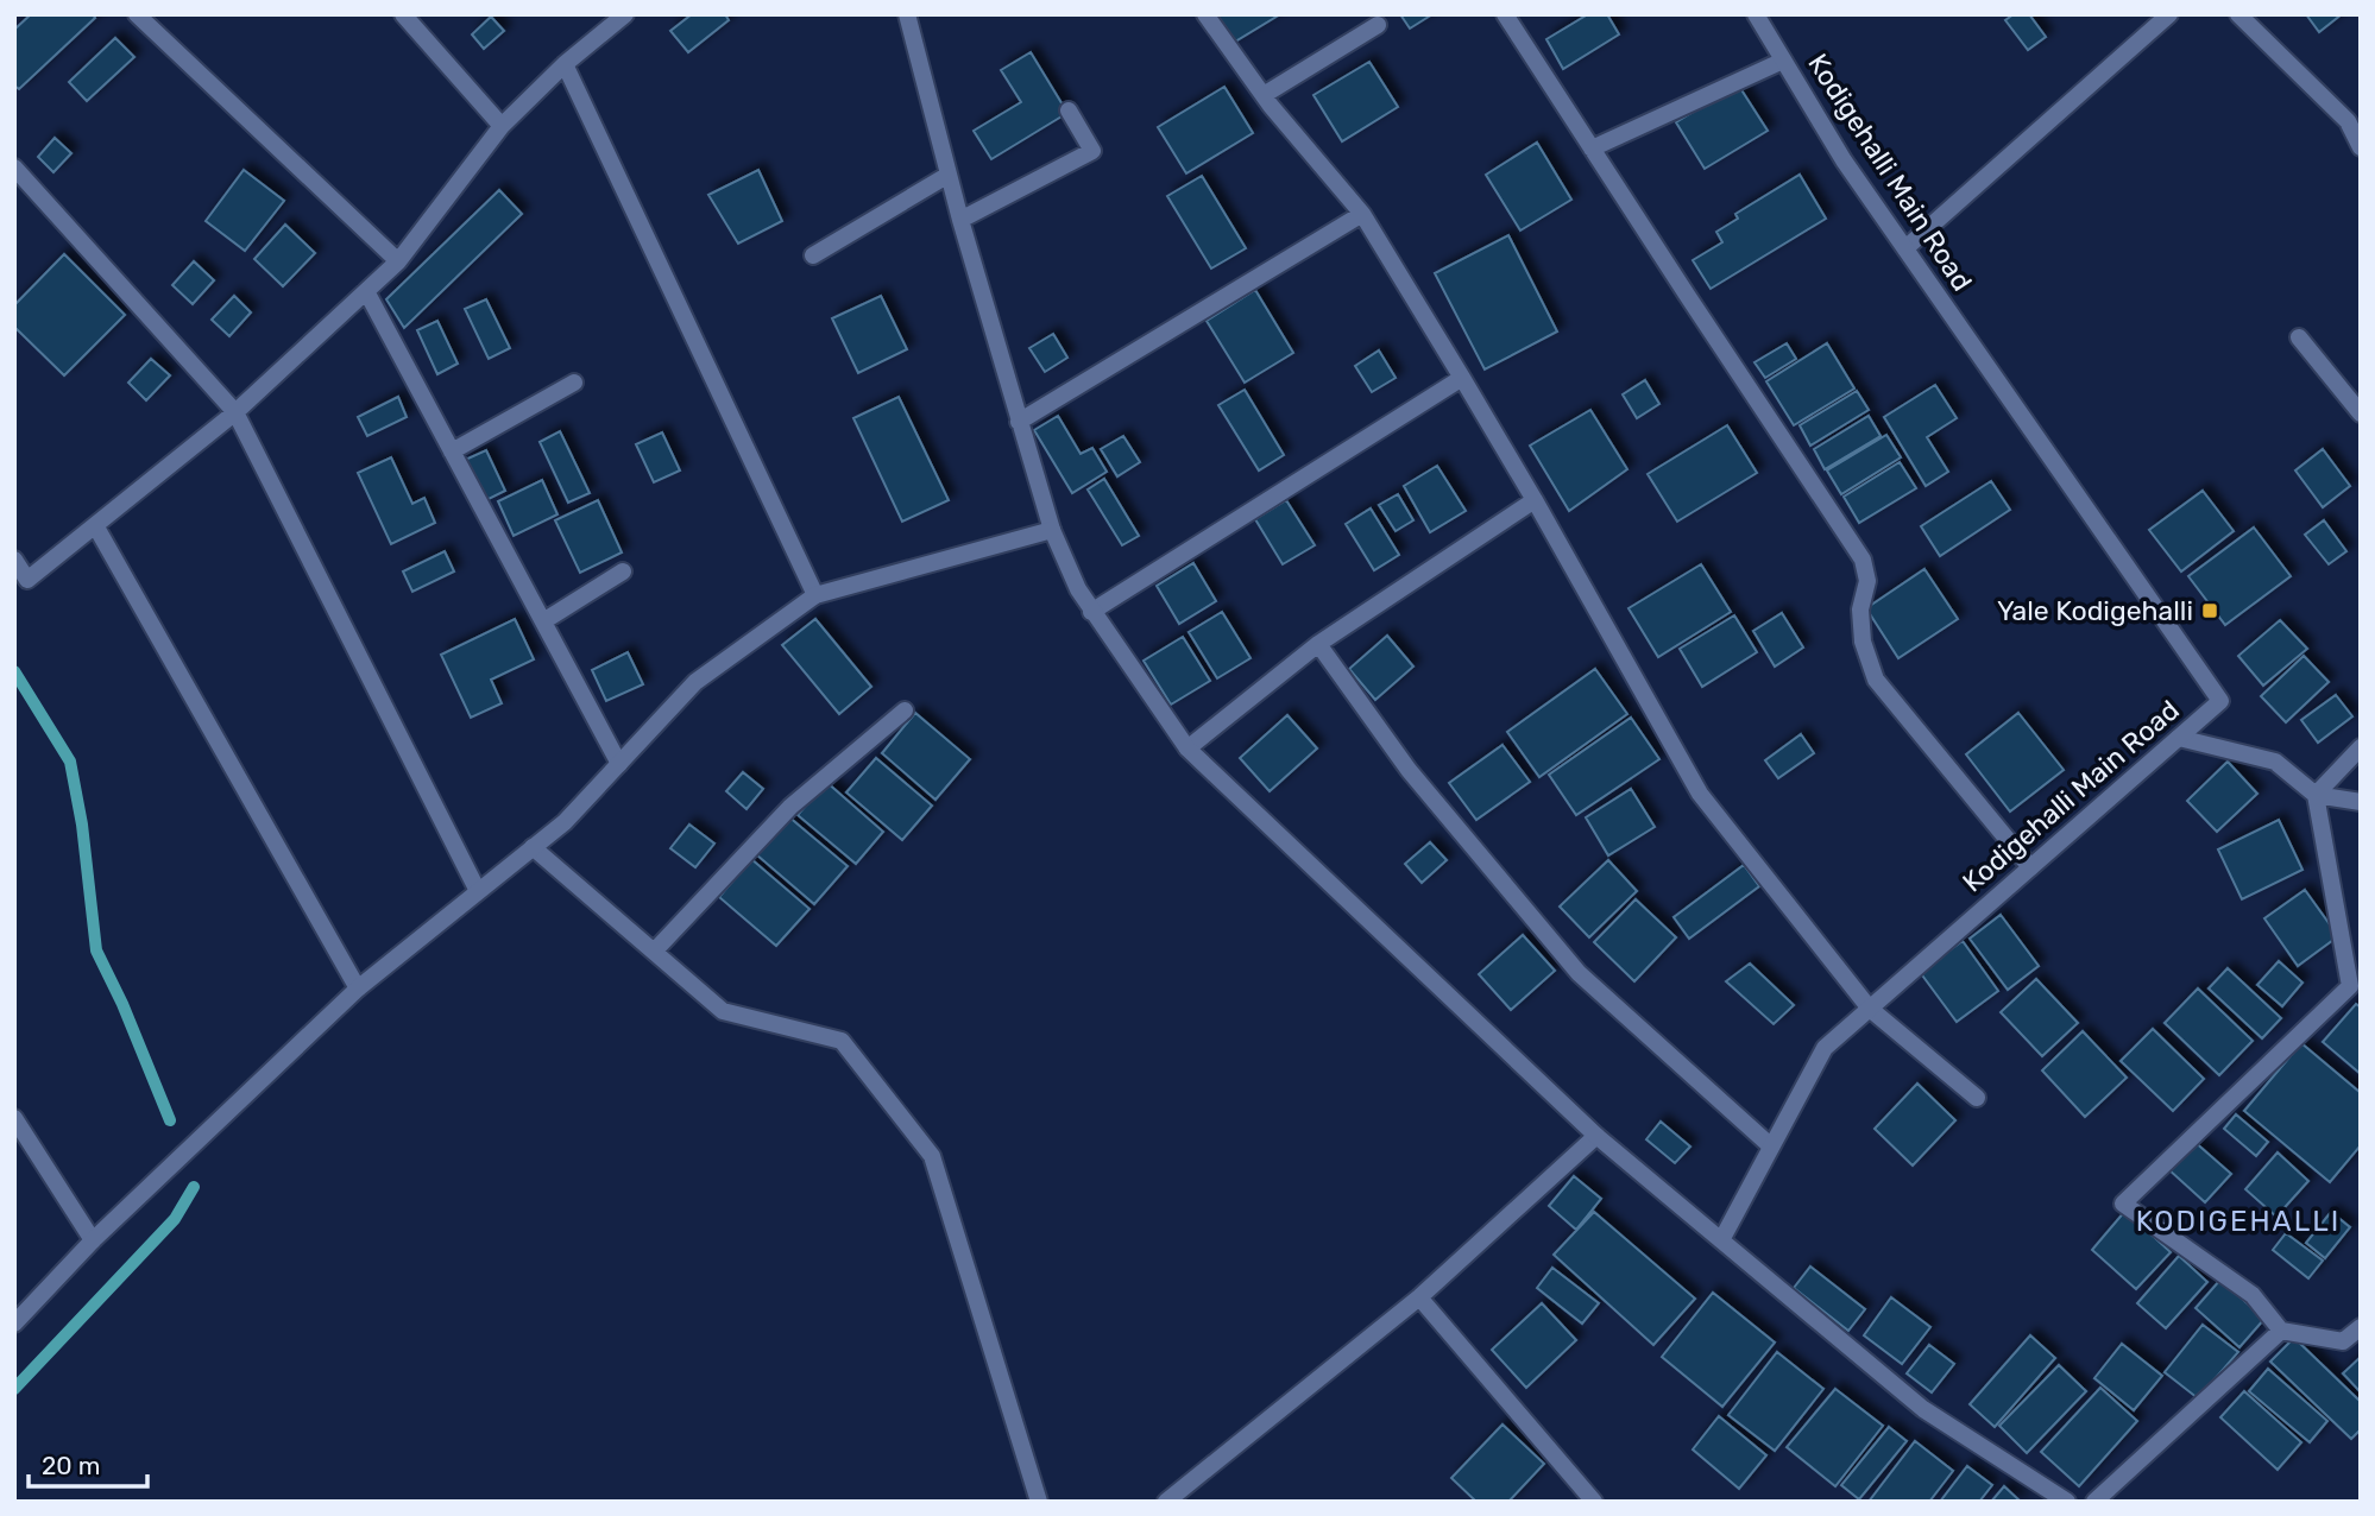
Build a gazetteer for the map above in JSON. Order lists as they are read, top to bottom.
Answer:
{
  "streets": {
    "street": ["Kodigehalli Main Road"]
  },
  "districts": ["KODIGEHALLI"],
  "places": {
    "transit": ["Yale Kodigehalli"]
  },
  "scale_bar": "20 m"
}
